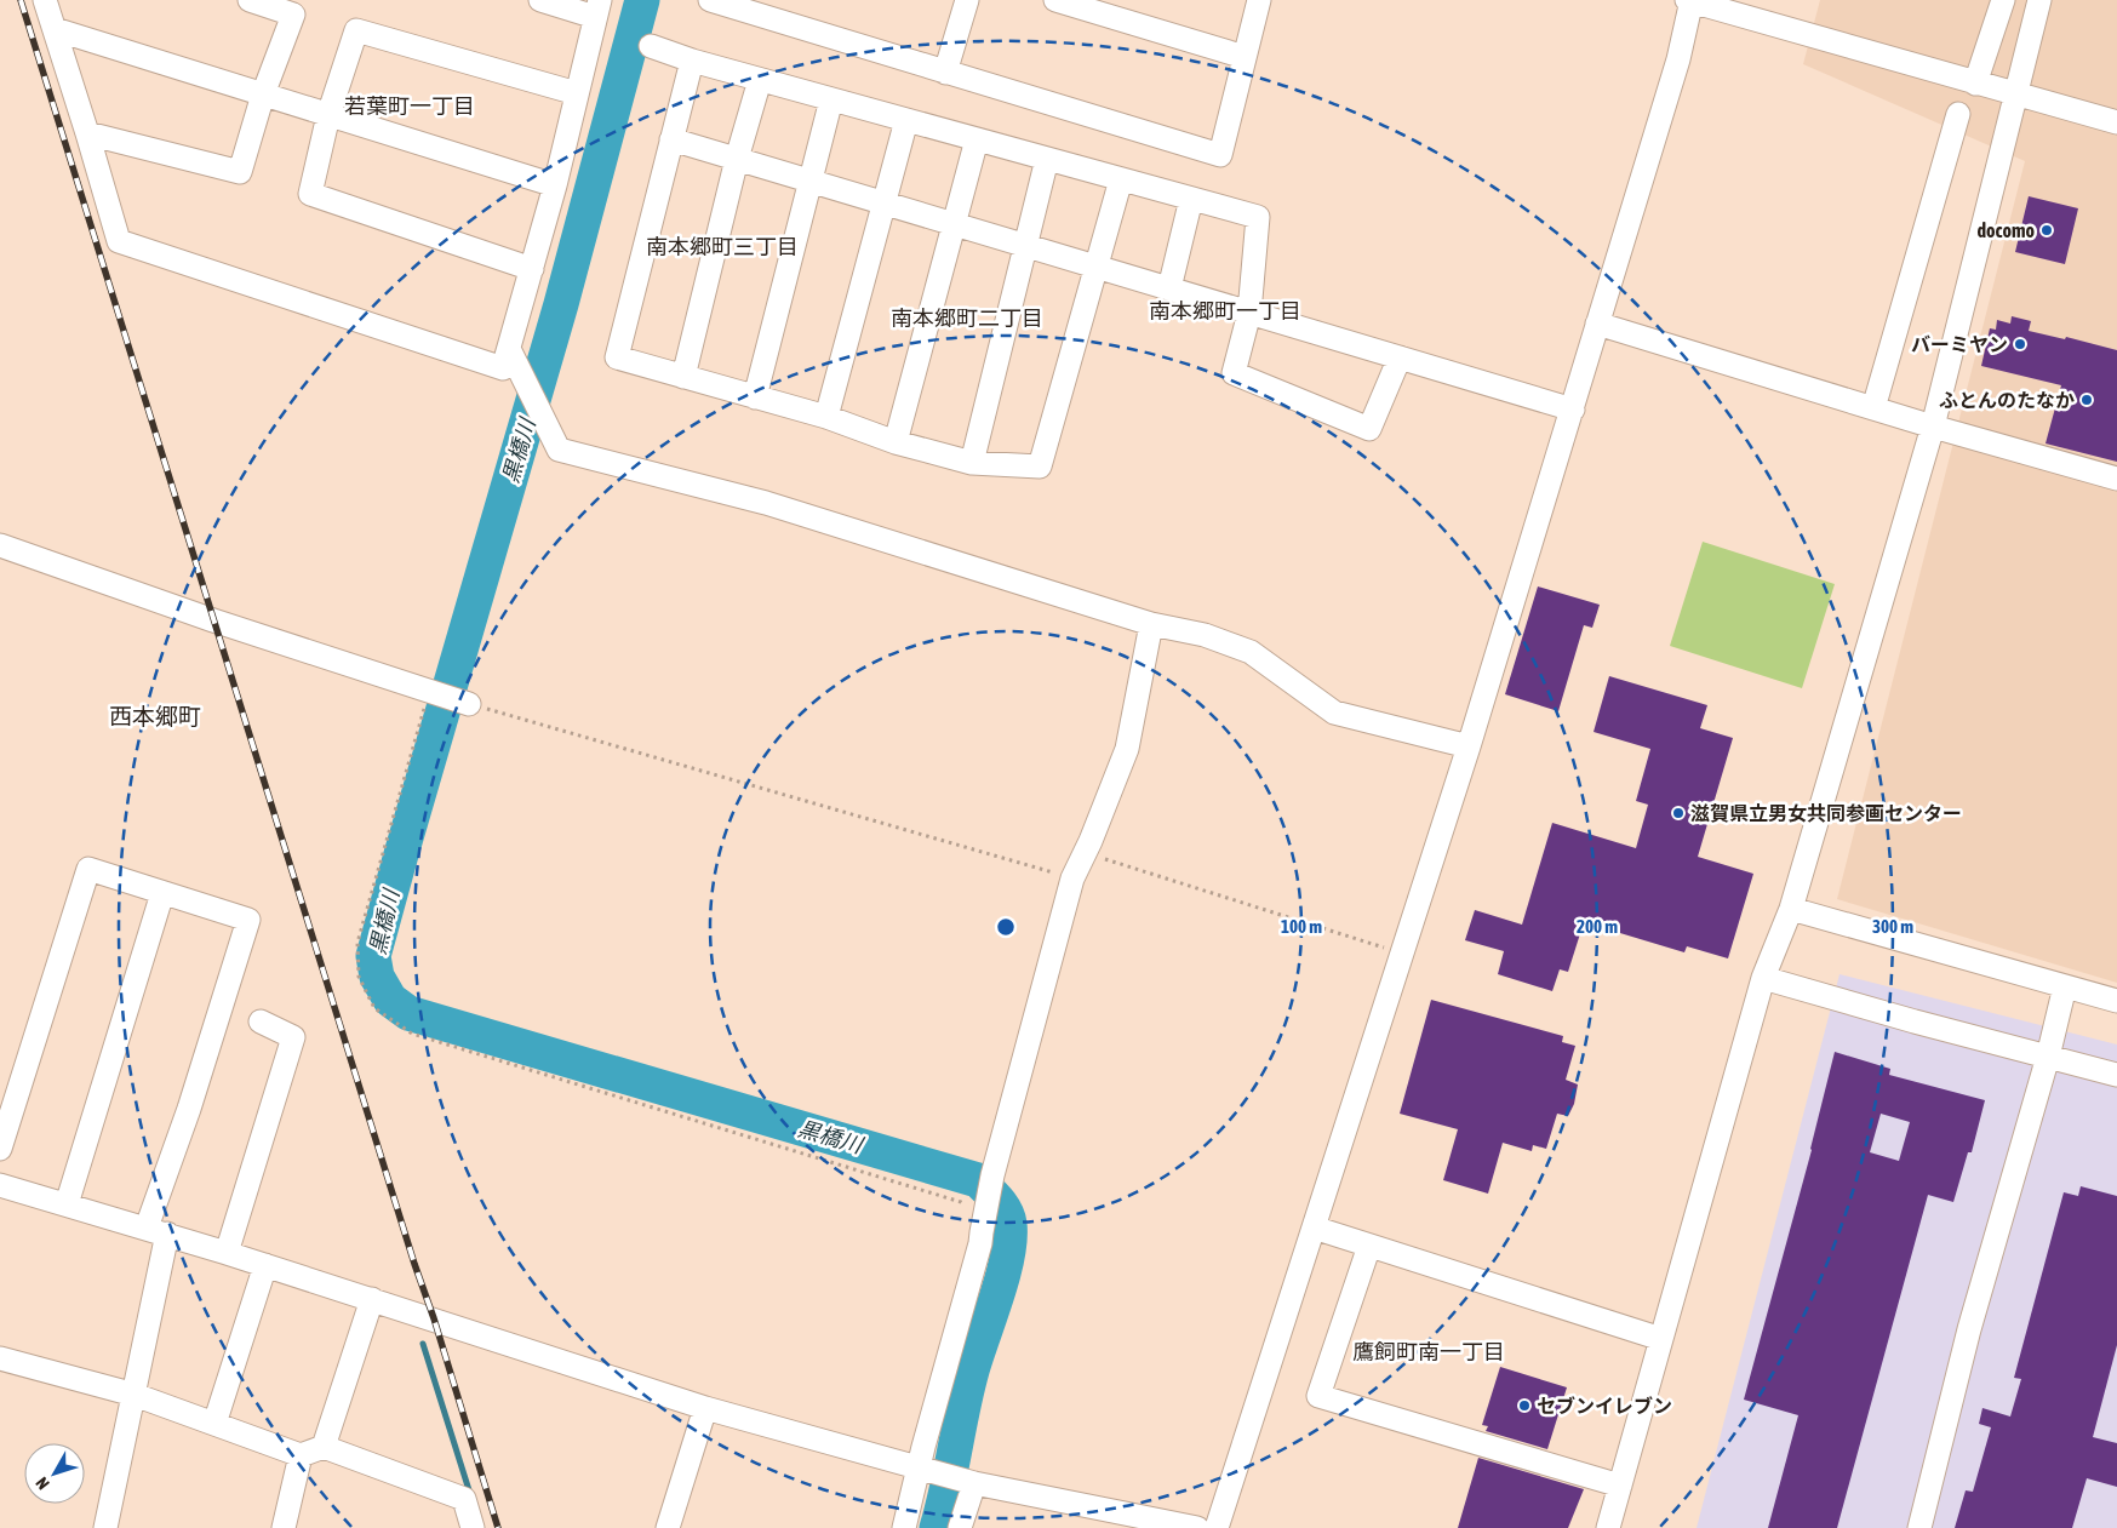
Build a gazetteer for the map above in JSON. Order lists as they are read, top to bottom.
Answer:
{
  "districts": [
    "若葉町一丁目",
    "南本郷町三丁目",
    "南本郷町一丁目",
    "南本郷町二丁目",
    "西本郷町",
    "鷹飼町南一丁目"
  ],
  "water": ["黒橋川"],
  "places": [
    "docomo",
    "バーミヤン",
    "ふとんのたなか",
    "滋賀県立男女共同参画センター",
    "セブンイレブン"
  ],
  "north": "bottom left",
  "rings": ["100 m", "200 m", "300 m"]
}
